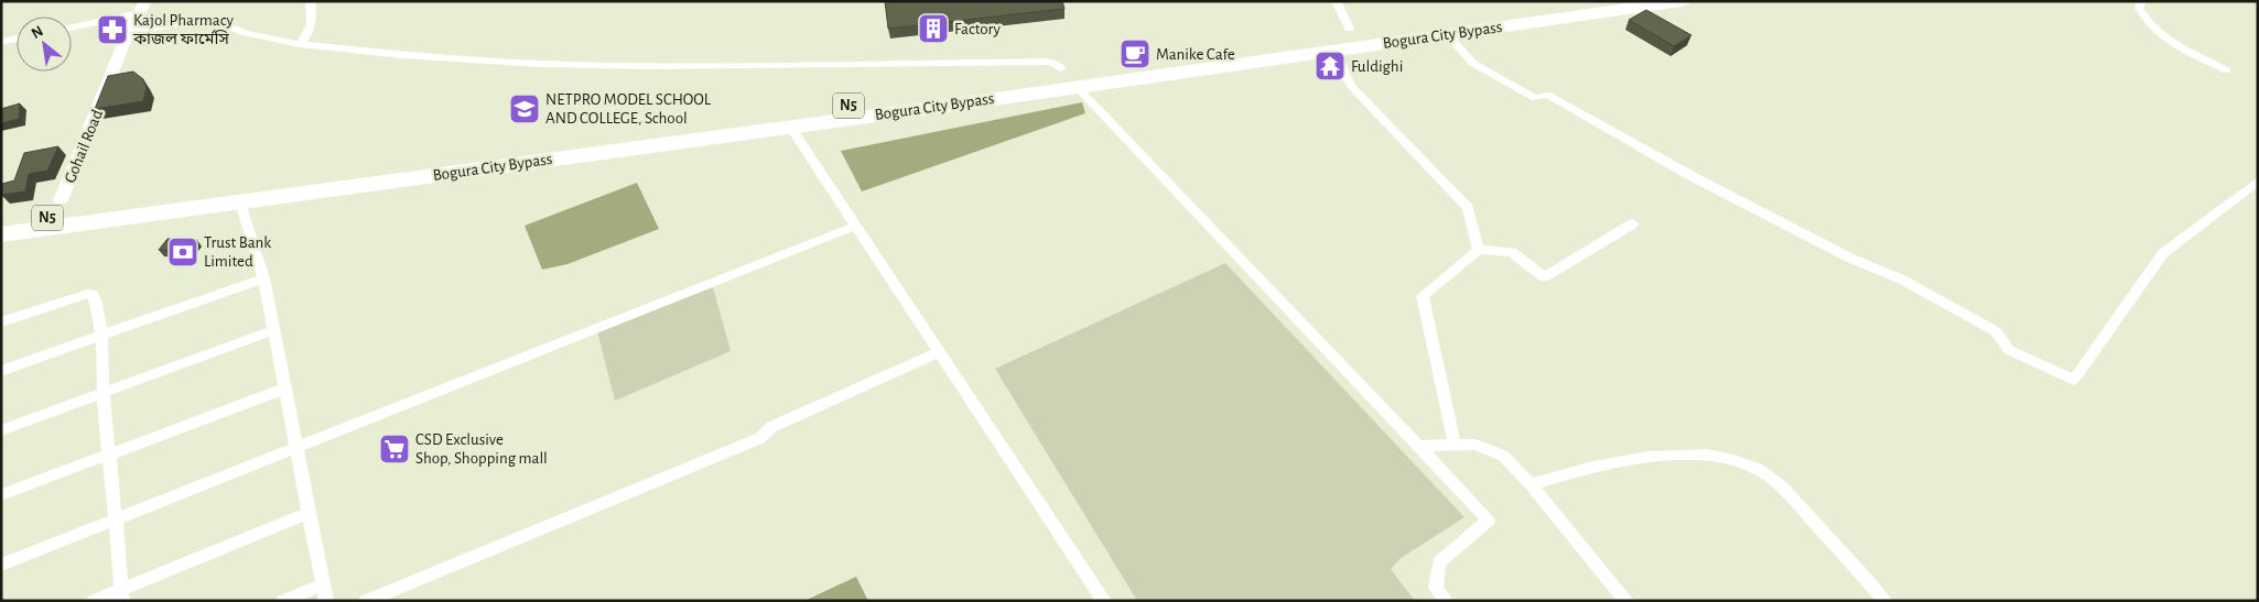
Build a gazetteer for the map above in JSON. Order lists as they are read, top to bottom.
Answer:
{
  "streets": {
    "highway": ["Bogura City Bypass", "N5"],
    "main road": ["Gohail Road"]
  },
  "crossings": [
    ["Bogura City Bypass", "N5"]
  ],
  "places": {
    "building": ["Factory"],
    "pharmacy": ["Kajol Pharmacy কাজল ফার্মেসি"],
    "cafe": ["Manike Cafe"],
    "temple": ["Fuldighi"],
    "school or university": ["NETPRO MODEL SCHOOL AND COLLEGE, School"],
    "bank": ["Trust Bank Limited"],
    "supermarket": ["CSD Exclusive Shop, Shopping mall"]
  },
  "north": "top left"
}
